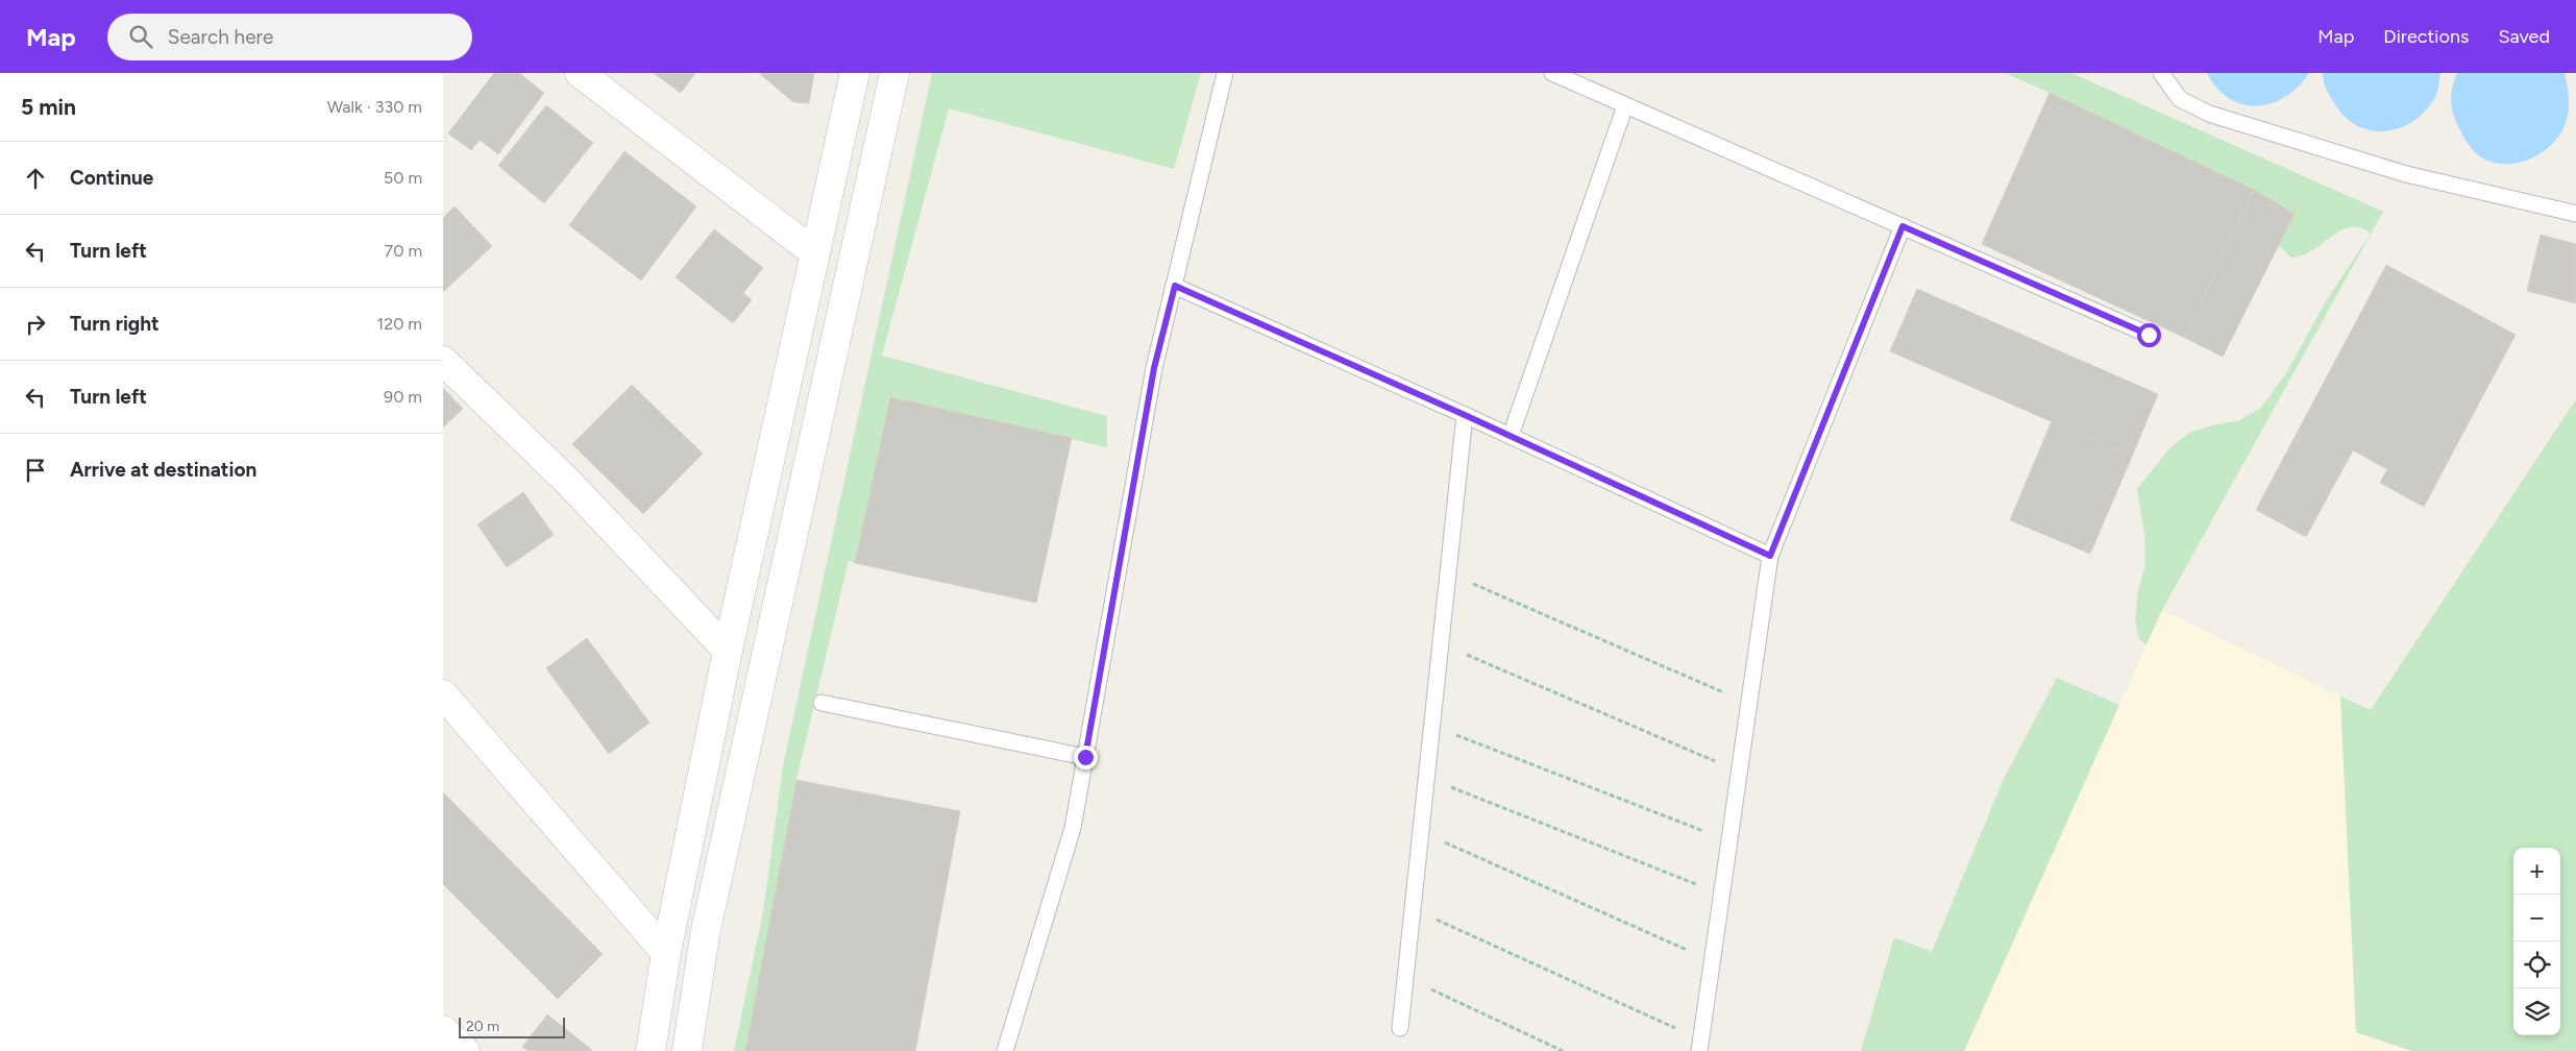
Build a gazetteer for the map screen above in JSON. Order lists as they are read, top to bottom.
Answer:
{
  "scale_bar": "20 m",
  "page": {
    "header": "Map",
    "search": "Search here",
    "nav": ["Map", "Directions", "Saved"],
    "heading": ["5 min", "Walk · 330 m"],
    "list": [
      ["Continue", "50 m"],
      ["Turn left", "70 m"],
      ["Turn right", "120 m"],
      ["Turn left", "90 m"],
      "Arrive at destination"
    ],
    "map_buttons": ["+", "−"],
    "scale": "20 m"
  }
}
